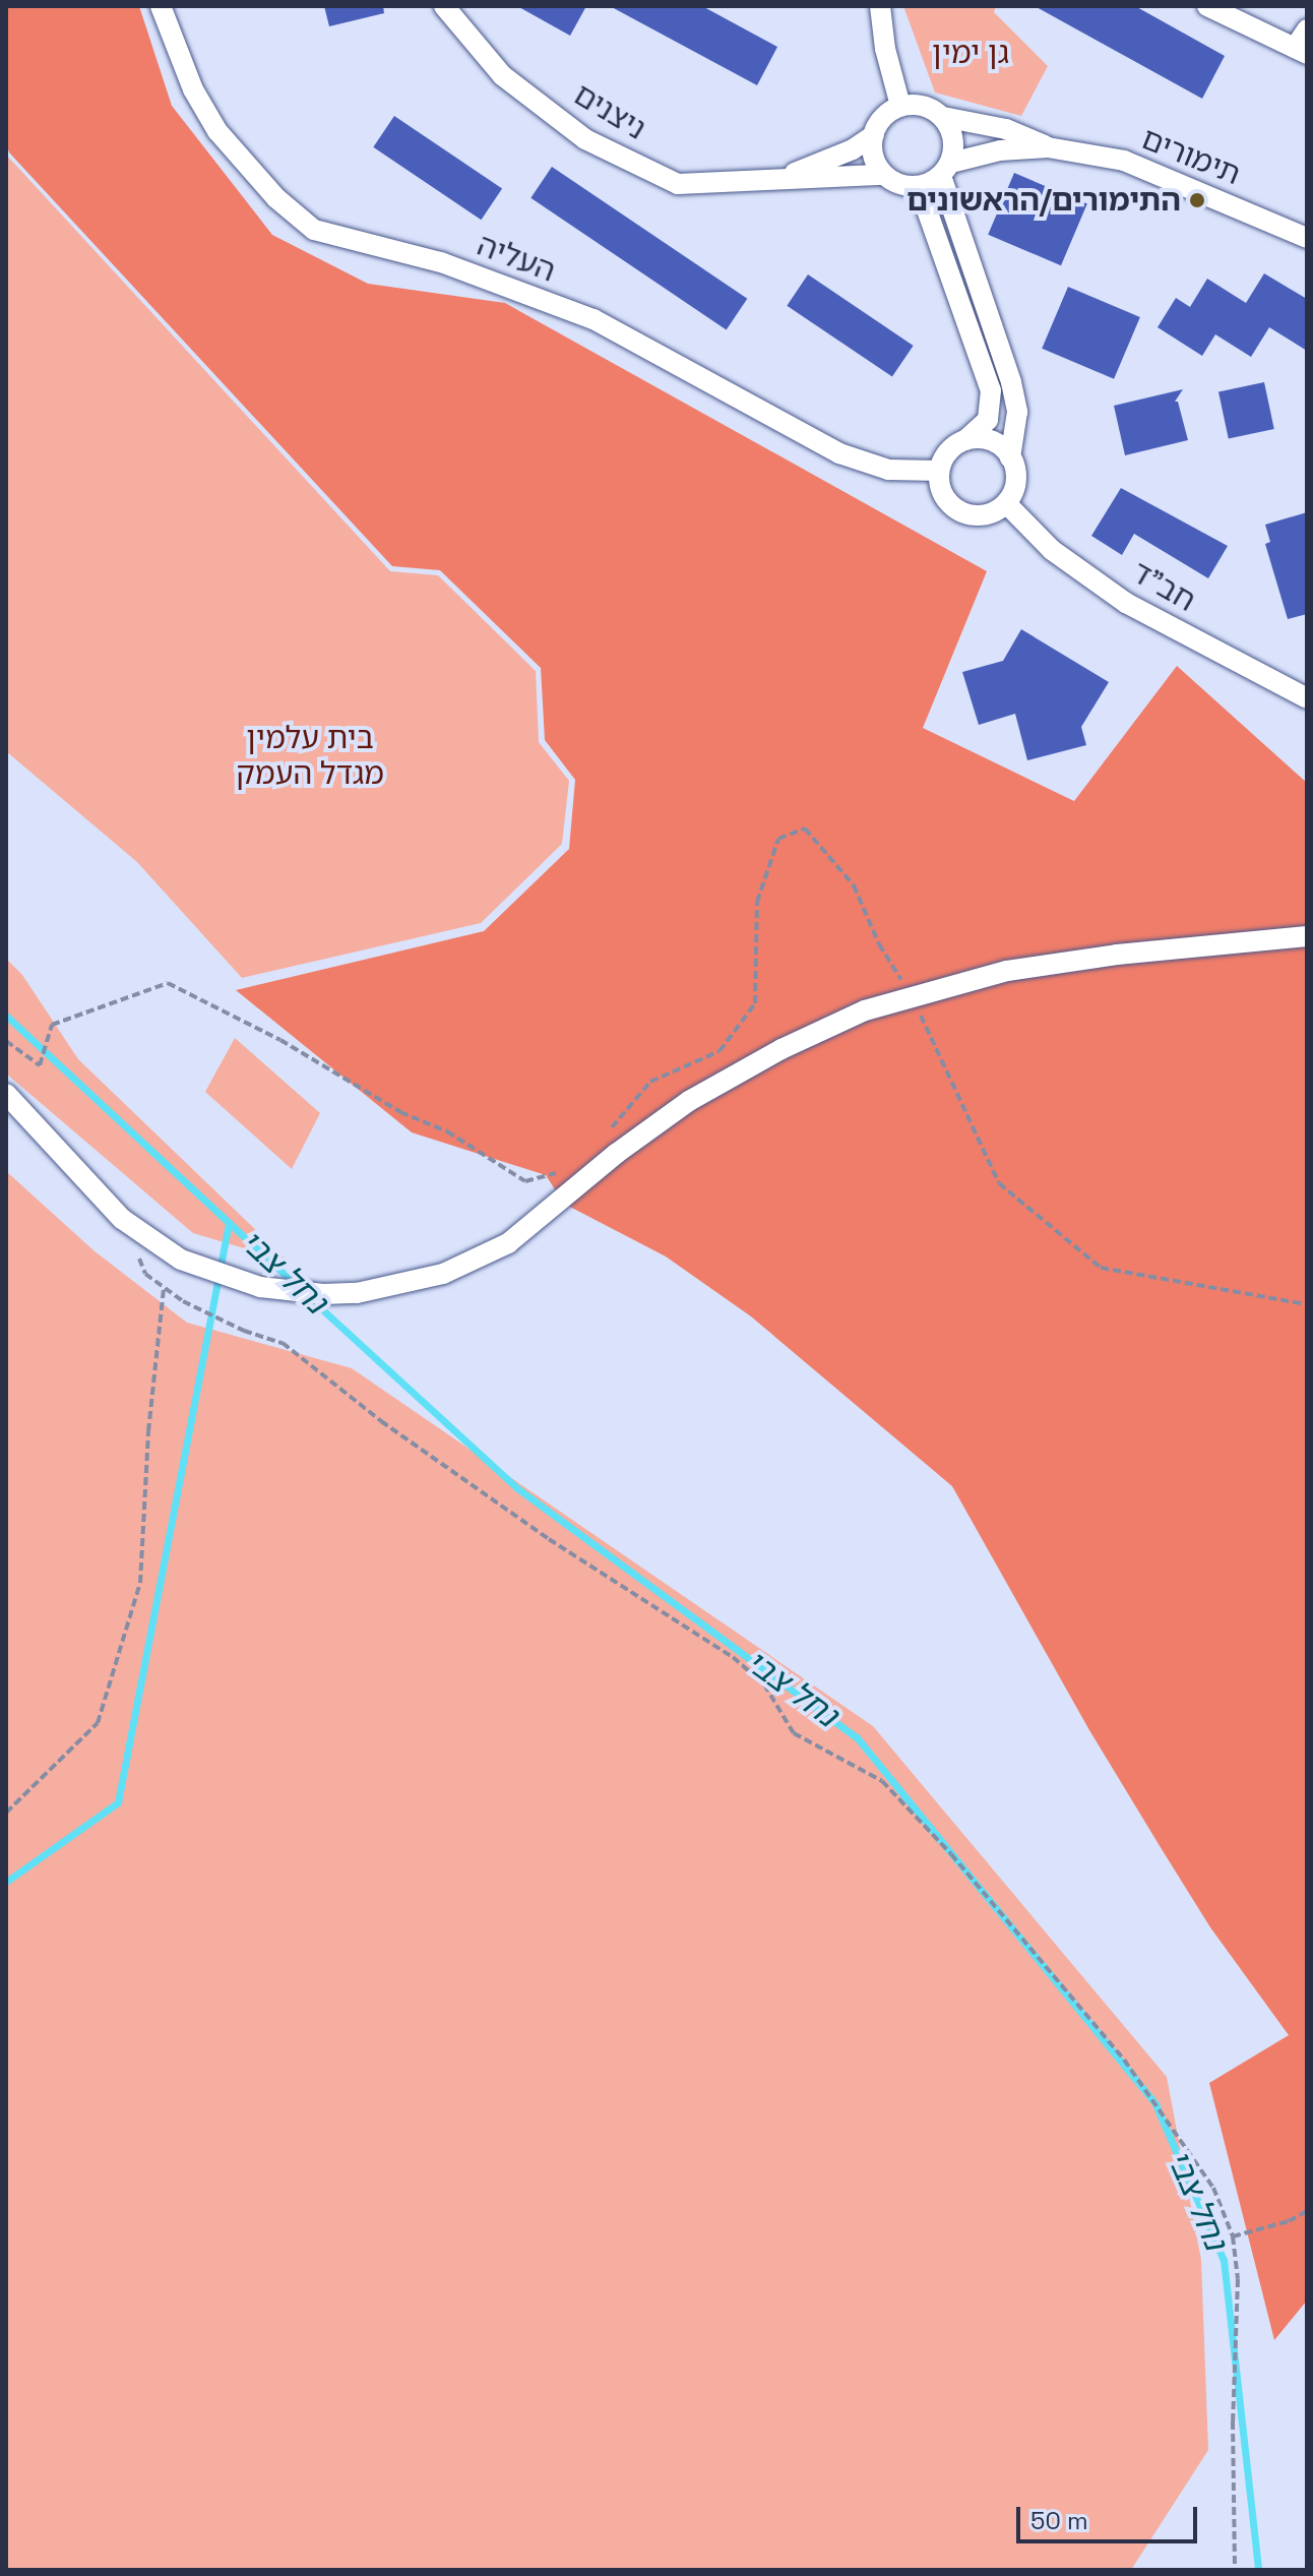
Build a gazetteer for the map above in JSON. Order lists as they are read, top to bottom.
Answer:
{
  "streets": {
    "street": [
      "ניצנים",
      "תימורים",
      "העליה",
      "חב\"ד"
    ]
  },
  "crossings": [
    ["ניצנים", "תימורים"],
    ["העליה", "חב\"ד"]
  ],
  "water": ["נחל צבי"],
  "parks": ["גן ימין", "בית עלמין מגדל העמק"],
  "places": ["התימורים/הראשונים"],
  "scale_bar": "50 m"
}
